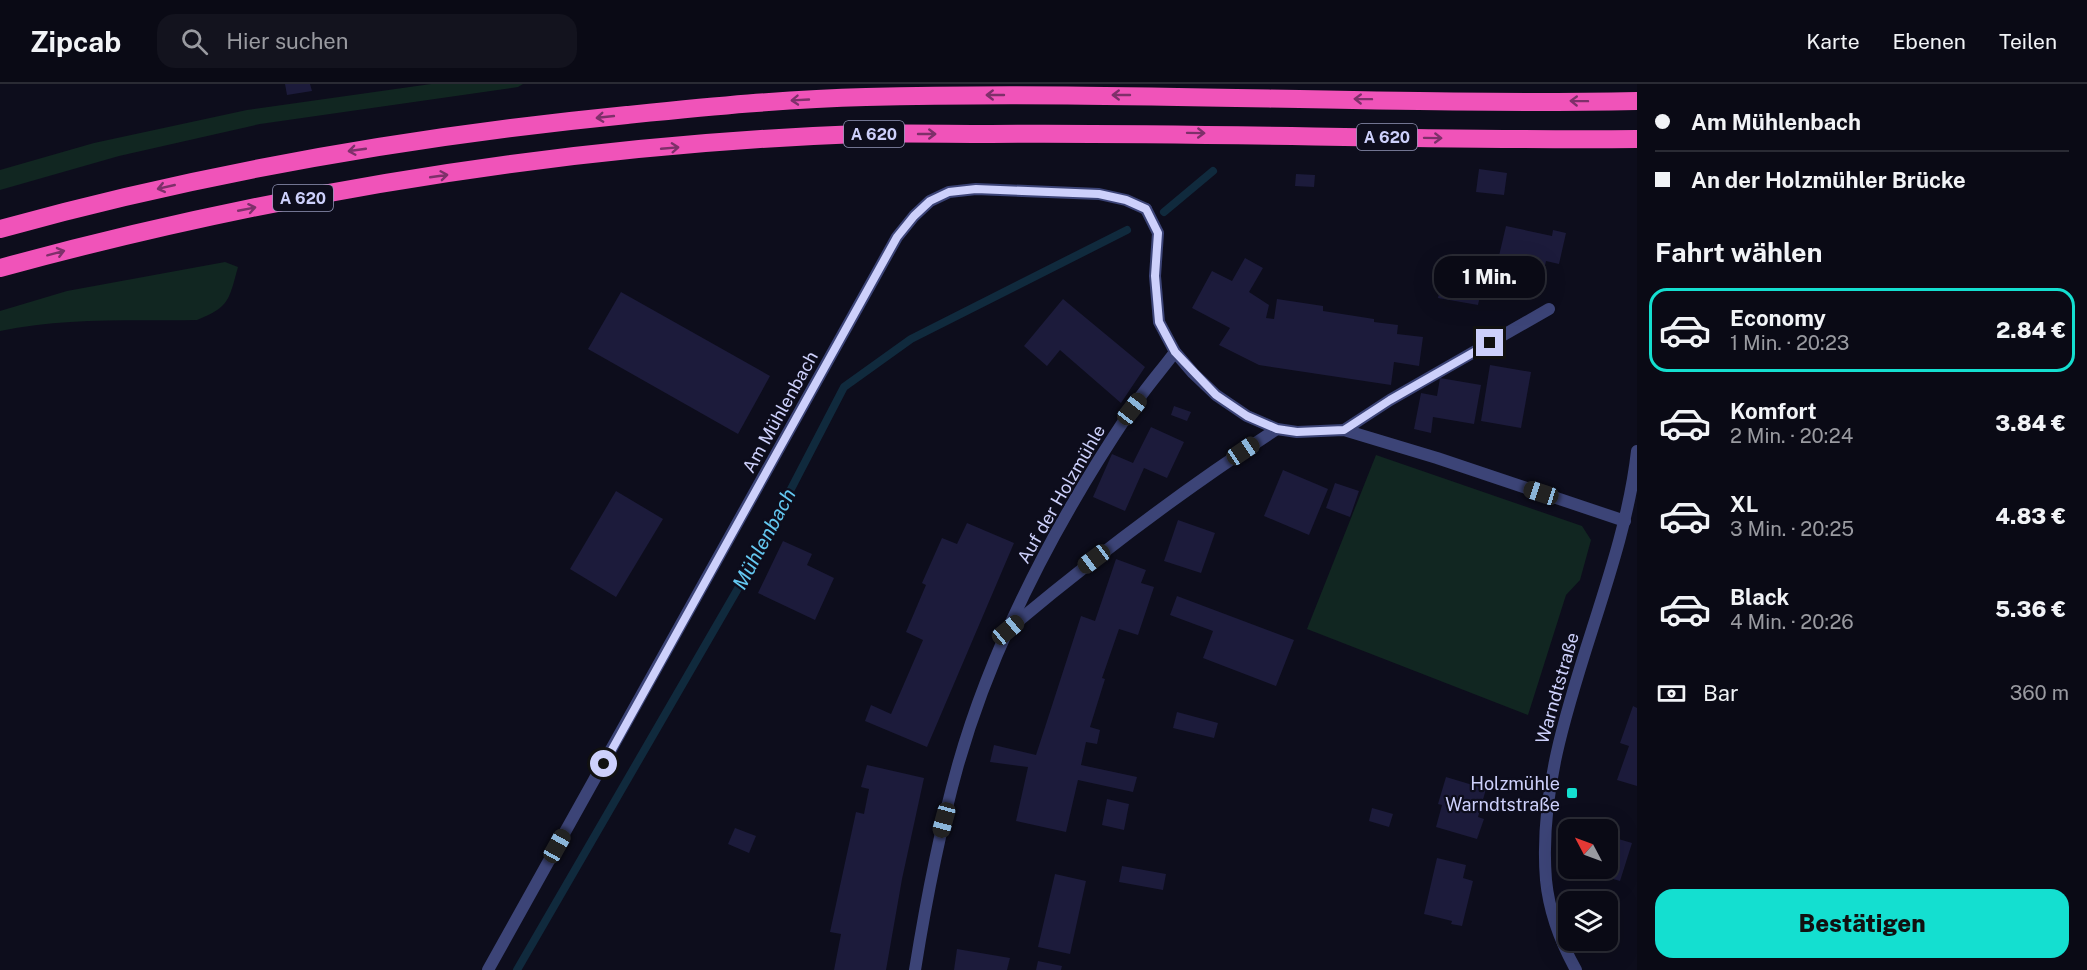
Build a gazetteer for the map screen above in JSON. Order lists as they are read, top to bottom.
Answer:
{
  "streets": {
    "highway": ["A 620"],
    "street": ["Am Mühlenbach", "Auf der Holzmühle", "Warndtstraße"]
  },
  "crossings": [
    ["Am Mühlenbach", "Auf der Holzmühle"]
  ],
  "water": ["Mühlenbach"],
  "places": {
    "transit": ["Holzmühle Warndtstraße"]
  },
  "north": "top left",
  "page": {
    "header": "Zipcab",
    "search": "Hier suchen",
    "nav": ["Karte", "Ebenen", "Teilen"],
    "banner": ["Am Mühlenbach", "An der Holzmühler Brücke"],
    "heading": "Fahrt wählen",
    "bubble": "1 Min.",
    "list": [
      {
        "name": "Economy",
        "note": "1 Min. · 20:23",
        "value": "2.84 €"
      },
      {
        "name": "Komfort",
        "note": "2 Min. · 20:24",
        "value": "3.84 €"
      },
      {
        "name": "XL",
        "note": "3 Min. · 20:25",
        "value": "4.83 €"
      },
      {
        "name": "Black",
        "note": "4 Min. · 20:26",
        "value": "5.36 €"
      }
    ],
    "pay": ["Bar", "360 m"],
    "buttons": "Bestätigen"
  }
}
